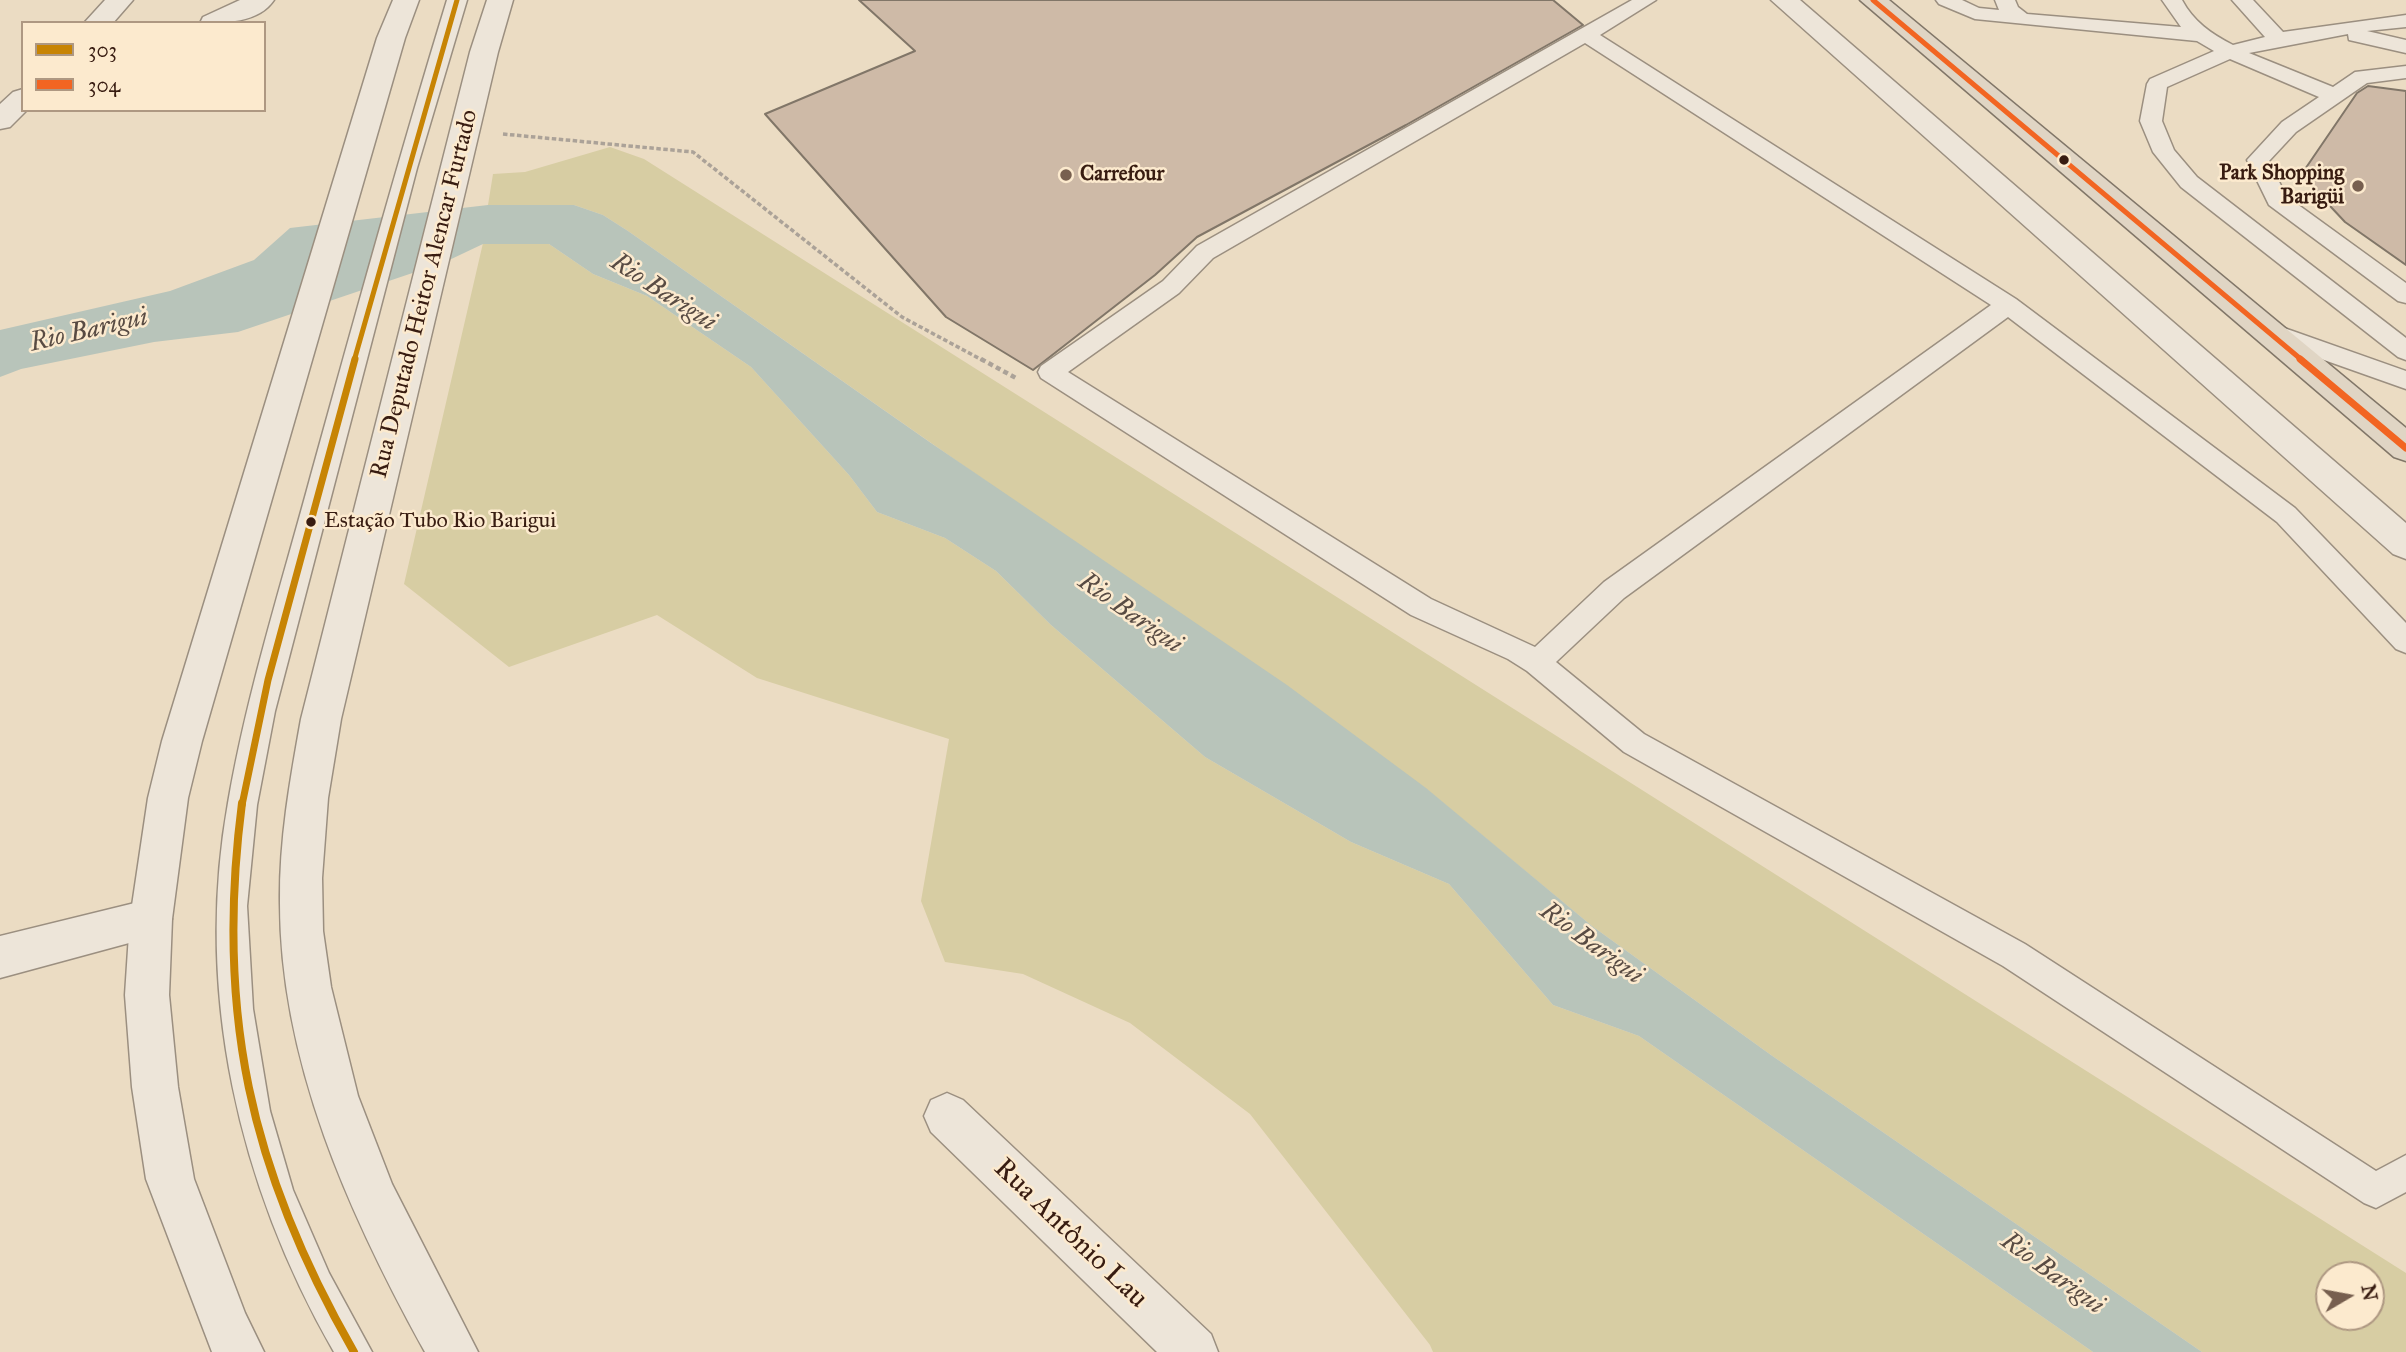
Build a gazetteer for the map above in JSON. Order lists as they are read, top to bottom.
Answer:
{
  "streets": {
    "street": ["Rua Deputado Heitor Alencar Furtado", "Rua Antônio Lau"]
  },
  "water": ["Rio Barigui"],
  "places": ["Carrefour", "Park Shopping Barigüi", "Estação Tubo Rio Barigui"],
  "lines": ["transit line 303", "transit line 304"],
  "legend": ["303", "304"],
  "north": "right"
}
